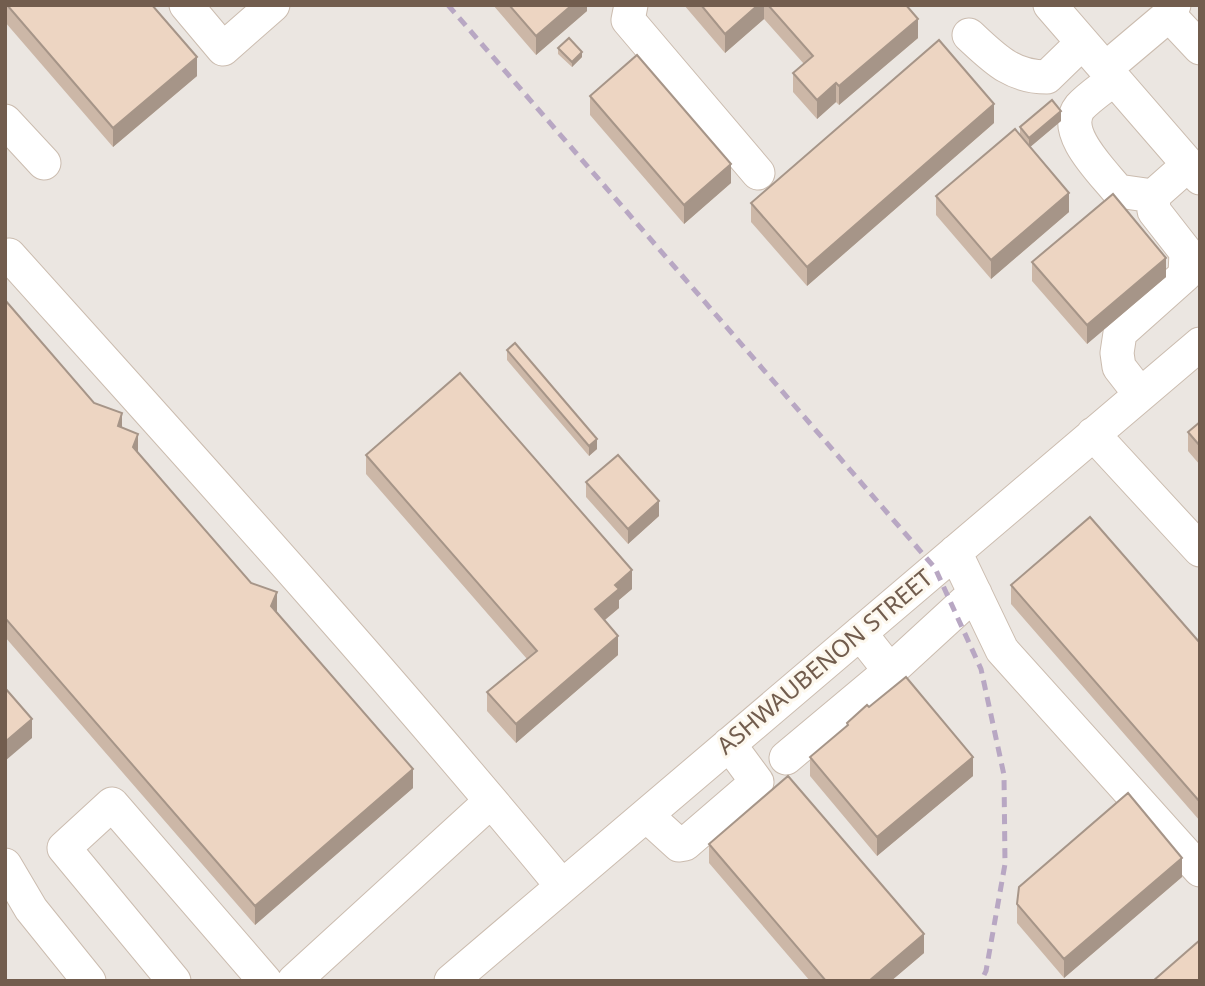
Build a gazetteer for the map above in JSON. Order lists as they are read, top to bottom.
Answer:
{
  "streets": {
    "street": ["ASHWAUBENON STREET"]
  }
}
